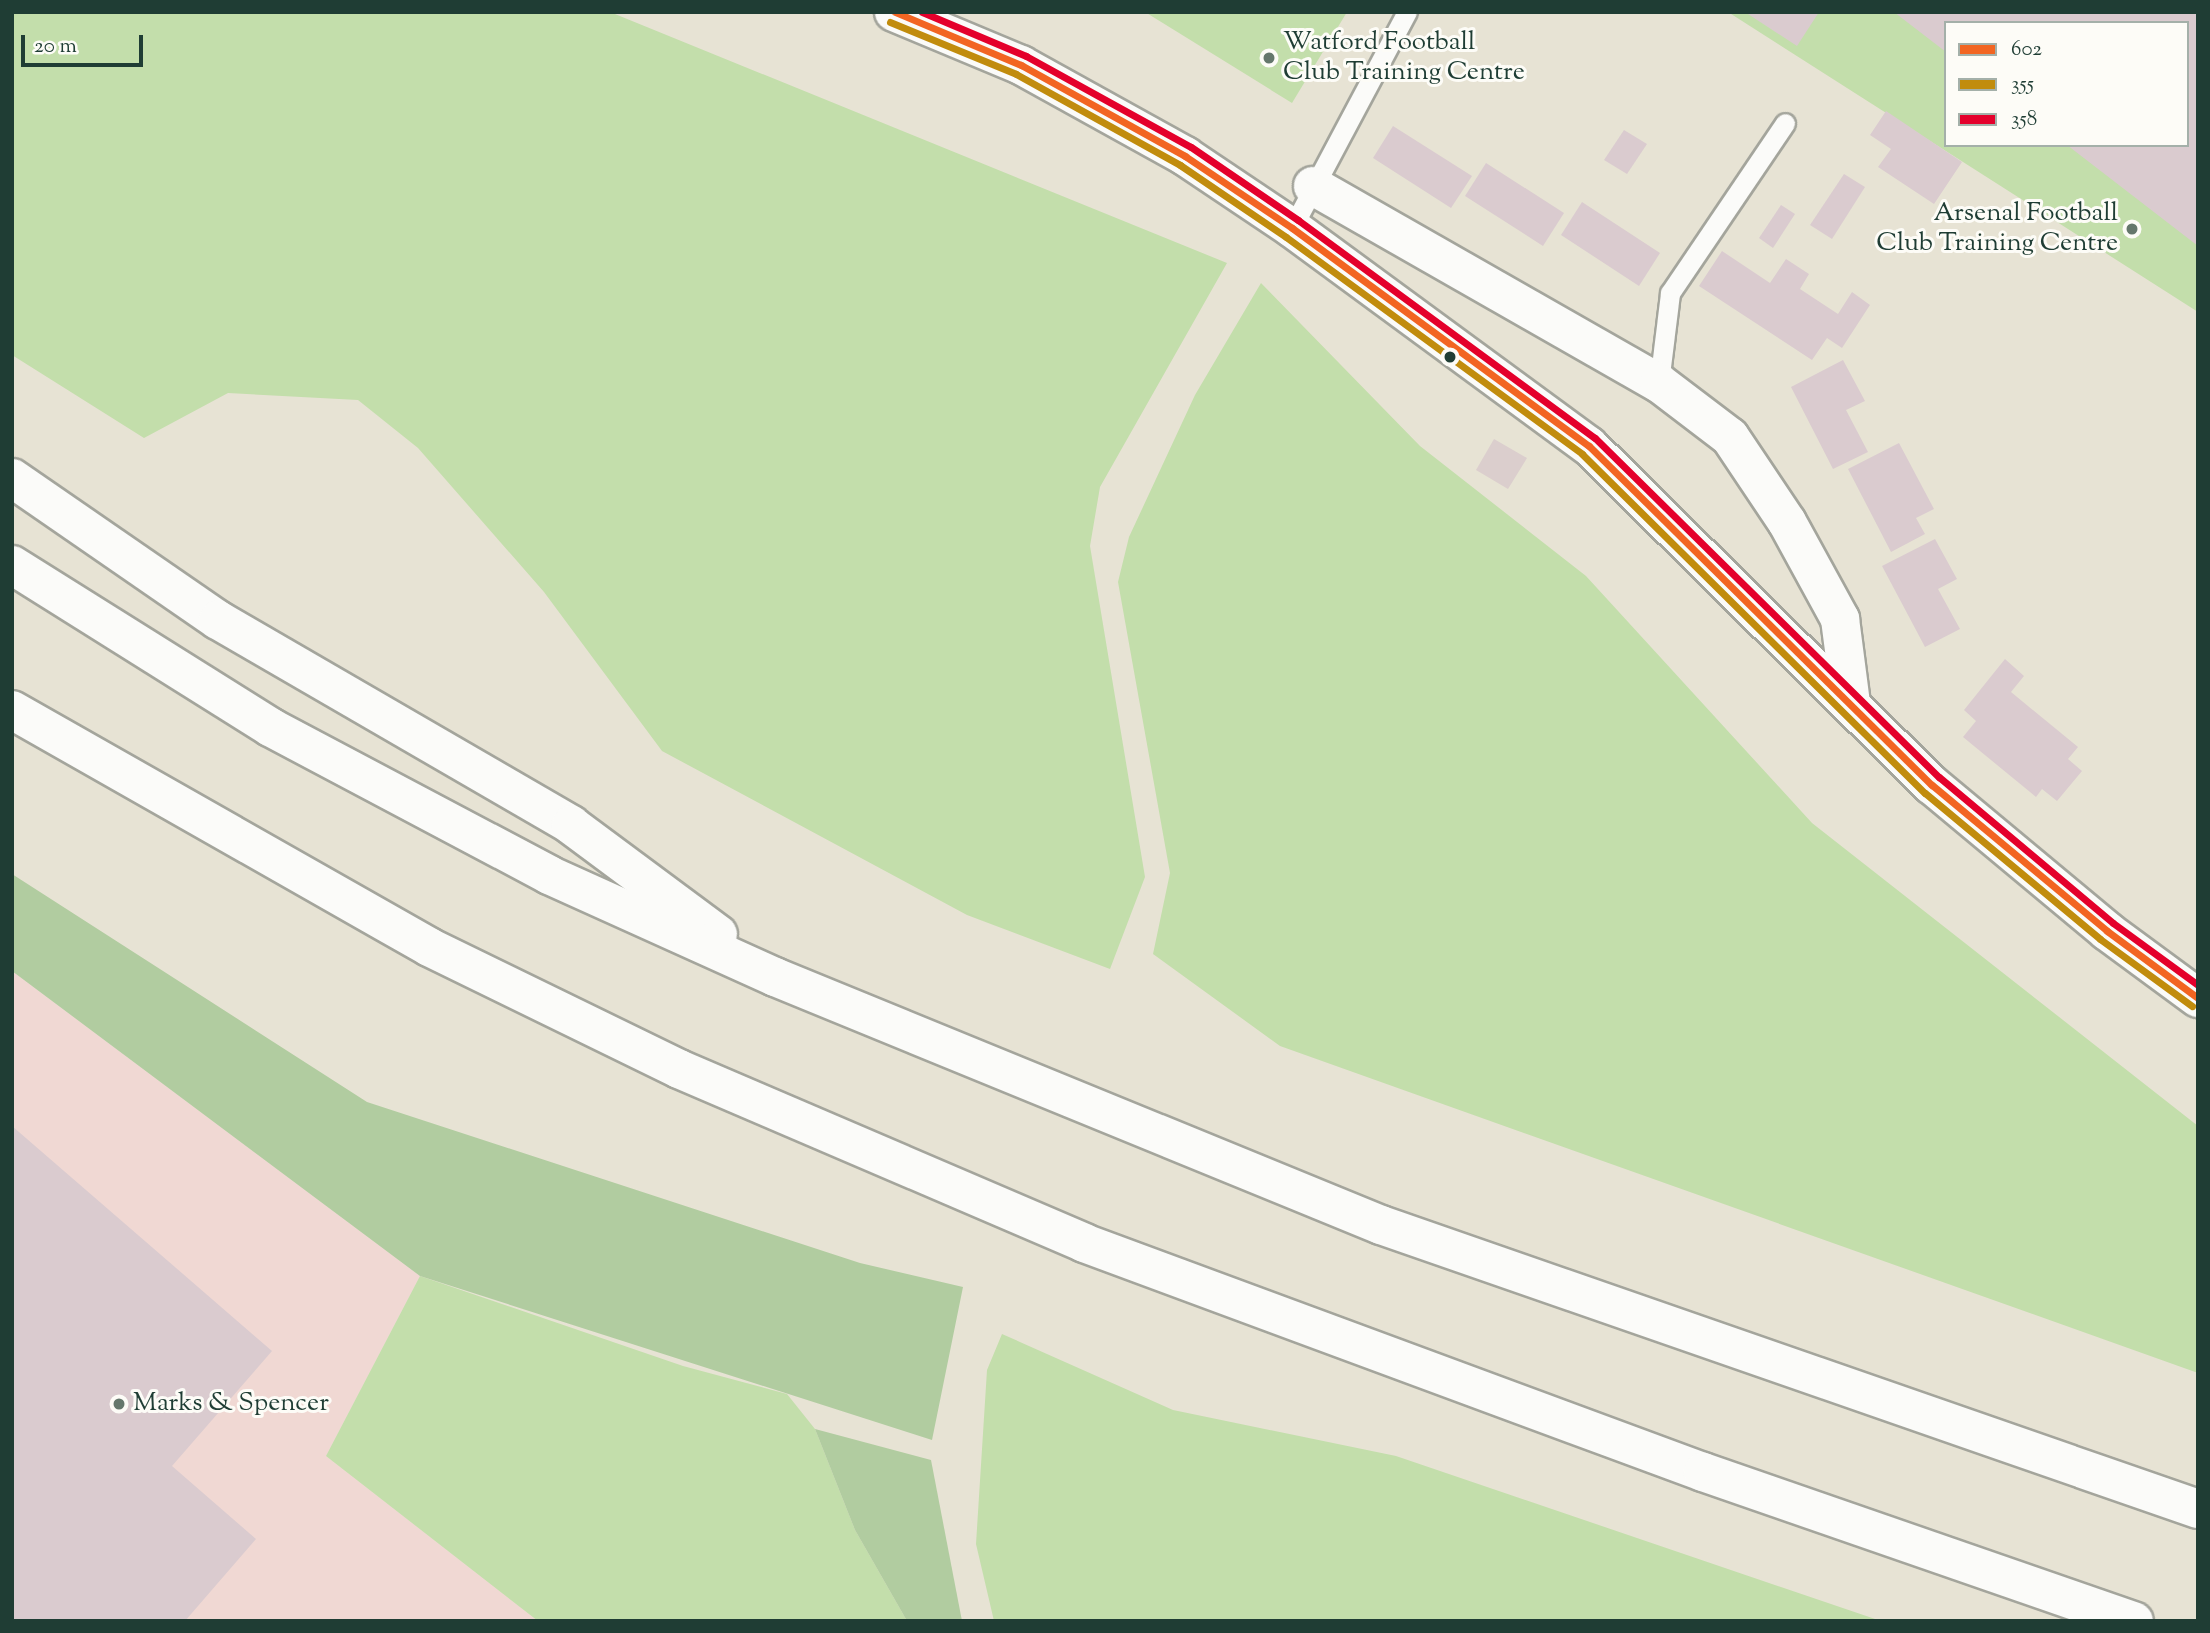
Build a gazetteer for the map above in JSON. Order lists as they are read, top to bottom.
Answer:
{
  "places": ["Watford Football Club Training Centre", "Arsenal Football Club Training Centre", "Marks & Spencer"],
  "lines": ["transit line 602", "transit line 358", "transit line 355"],
  "legend": ["602", "355", "358"],
  "scale_bar": "20 m"
}
